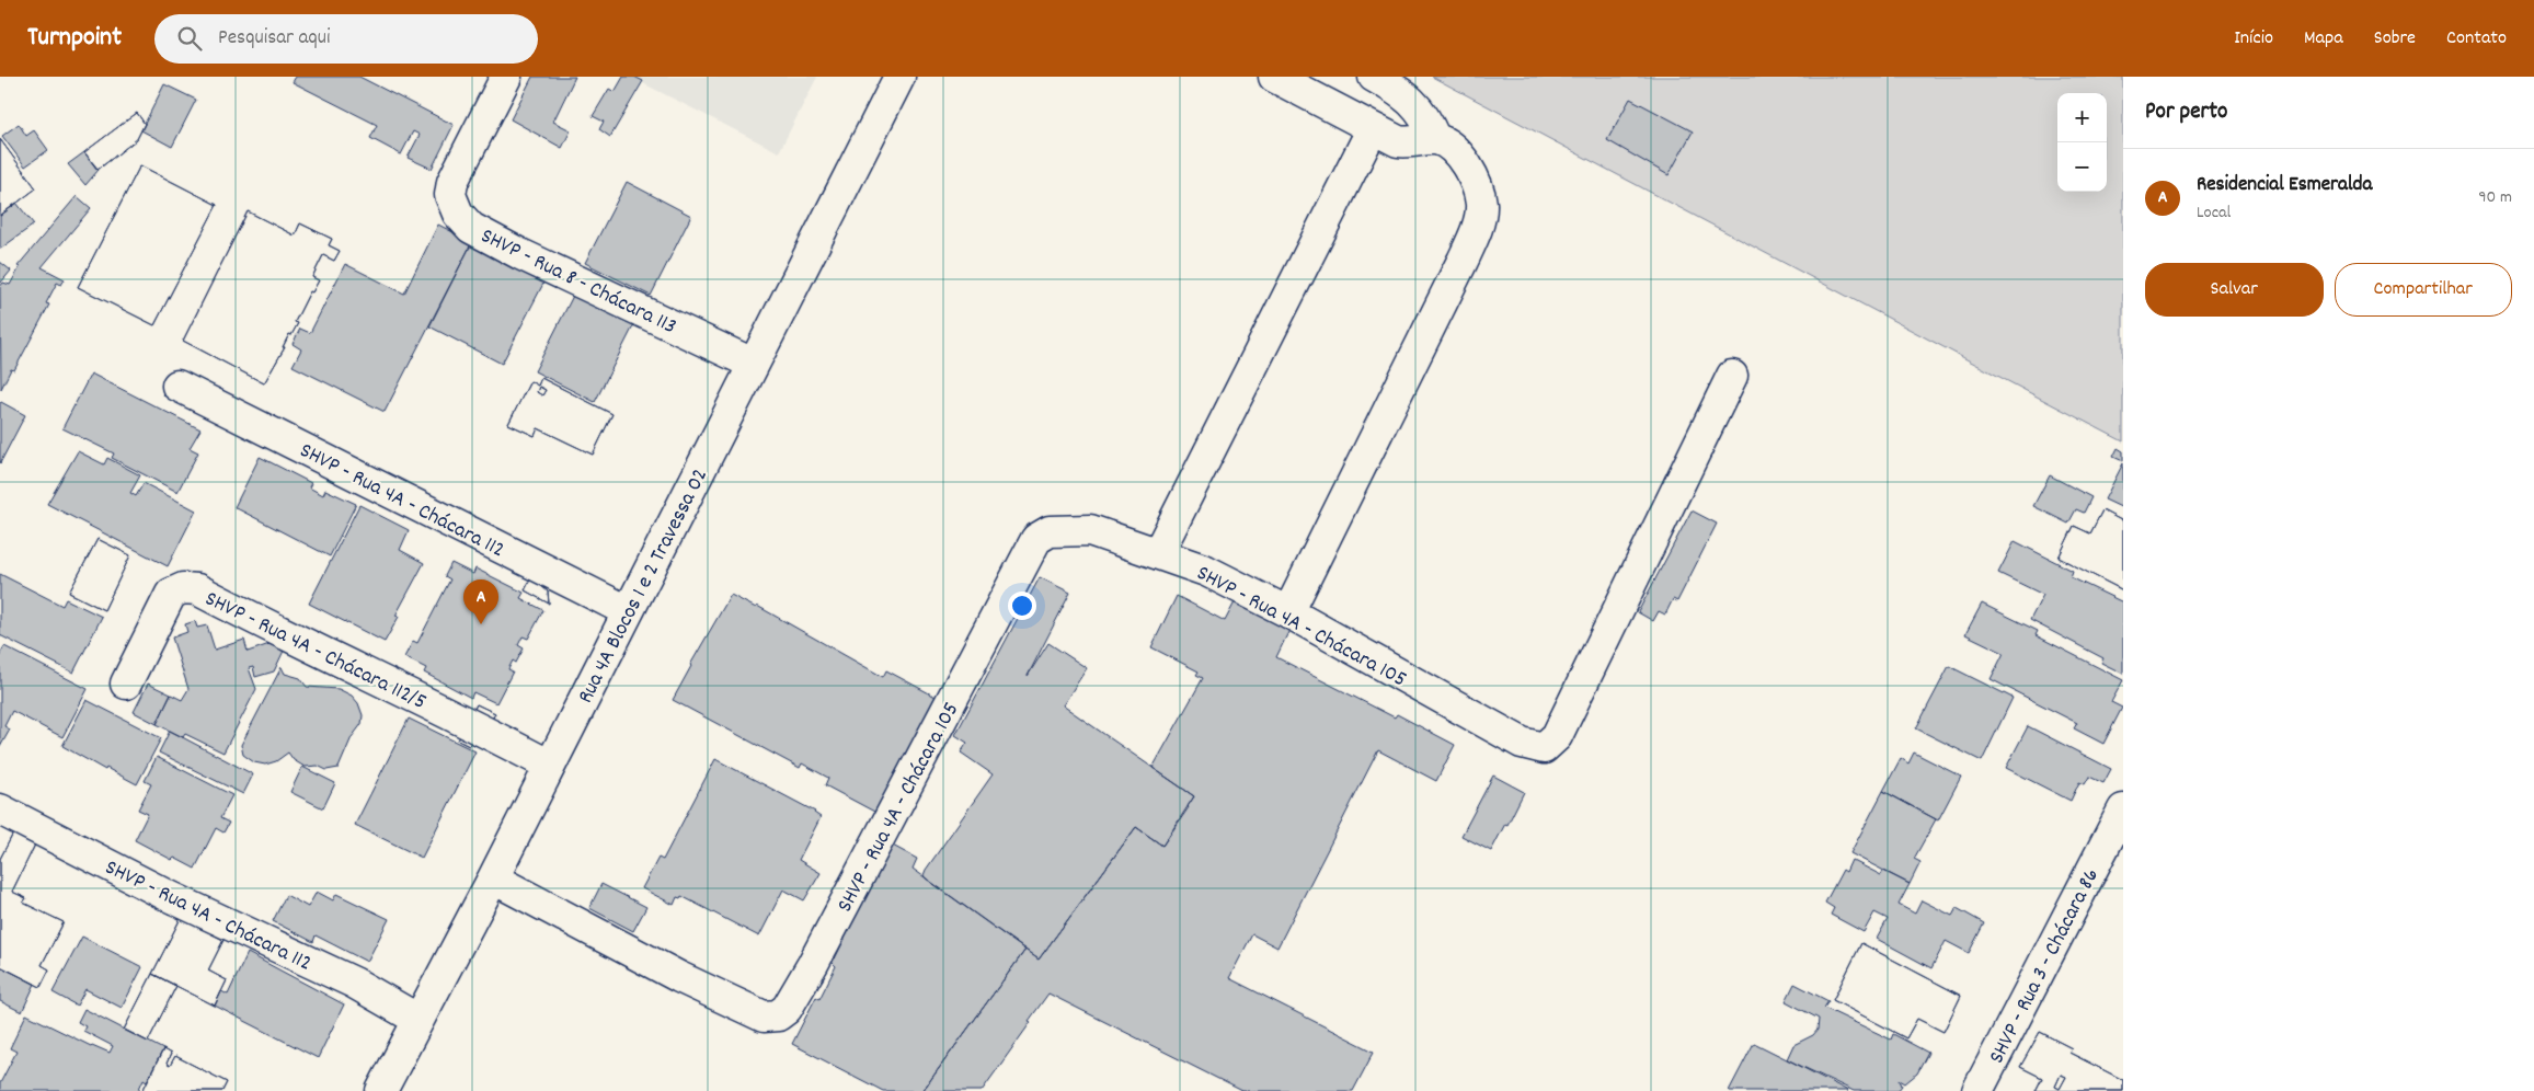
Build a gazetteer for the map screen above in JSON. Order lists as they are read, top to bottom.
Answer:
{
  "streets": {
    "street": [
      "SHVP - Rua 8 - Chácara 113",
      "SHVP - Rua 4A - Chácara 112",
      "Rua 4A Blocos 1 e 2 Travessa 02",
      "SHVP - Rua 4A - Chácara 105",
      "SHVP - Rua 4A - Chácara 112/5",
      "SHVP - Rua 3 - Chácara 86"
    ]
  },
  "crossings": [
    ["SHVP - Rua 8 - Chácara 113", "Rua 4A Blocos 1 e 2 Travessa 02"],
    ["SHVP - Rua 4A - Chácara 112", "Rua 4A Blocos 1 e 2 Travessa 02"],
    ["Rua 4A Blocos 1 e 2 Travessa 02", "SHVP - Rua 4A - Chácara 105"],
    ["Rua 4A Blocos 1 e 2 Travessa 02", "SHVP - Rua 4A - Chácara 112/5"]
  ],
  "page": {
    "header": "Turnpoint",
    "search": "Pesquisar aqui",
    "nav": [
      "Início",
      "Mapa",
      "Sobre",
      "Contato"
    ],
    "heading": "Por perto",
    "map_buttons": ["+", "−"],
    "list": [
      {
        "mark": "A",
        "name": "Residencial Esmeralda",
        "note": "Local",
        "value": "90 m"
      }
    ],
    "buttons": ["Salvar", "Compartilhar"],
    "pins": "A"
  }
}
